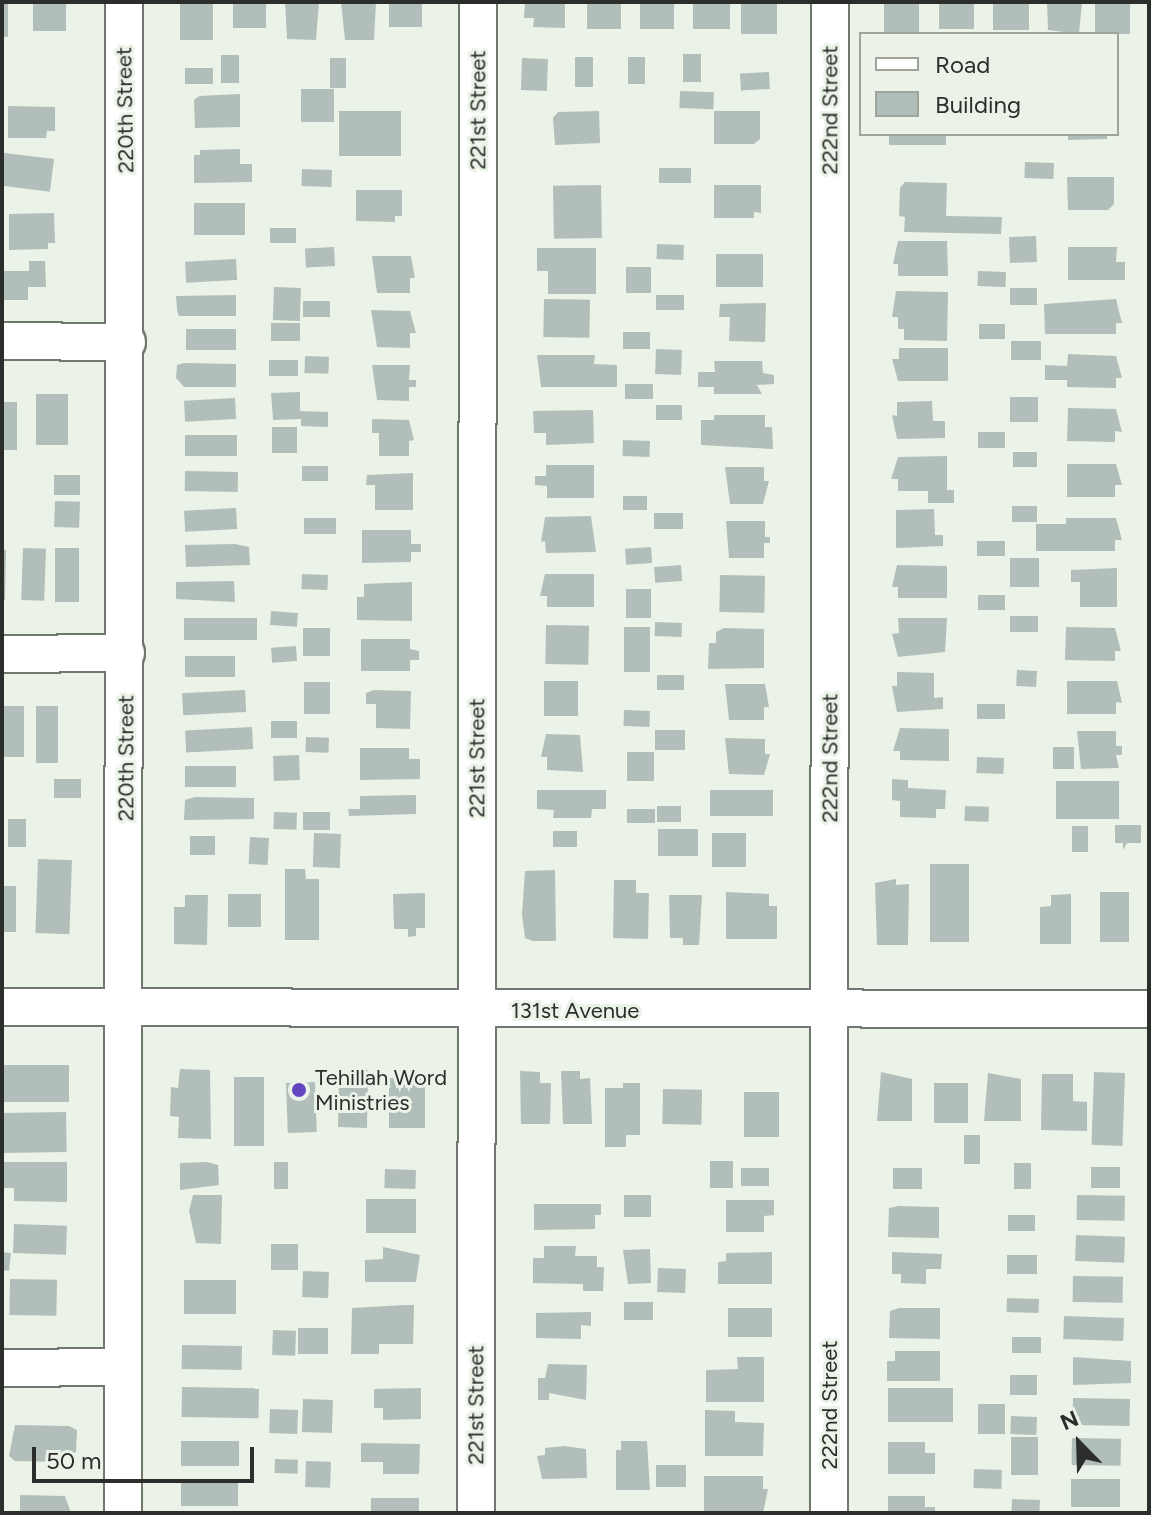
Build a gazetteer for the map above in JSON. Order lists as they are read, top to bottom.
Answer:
{
  "streets": {
    "street": [
      "220th Street",
      "221st Street",
      "222nd Street",
      "131st Avenue"
    ]
  },
  "crossings": [
    ["220th Street", "131st Avenue"],
    ["221st Street", "131st Avenue"],
    ["222nd Street", "131st Avenue"]
  ],
  "places": ["Tehillah Word Ministries"],
  "legend": ["Road", "Building"],
  "scale_bar": "50 m",
  "north": "top left"
}
